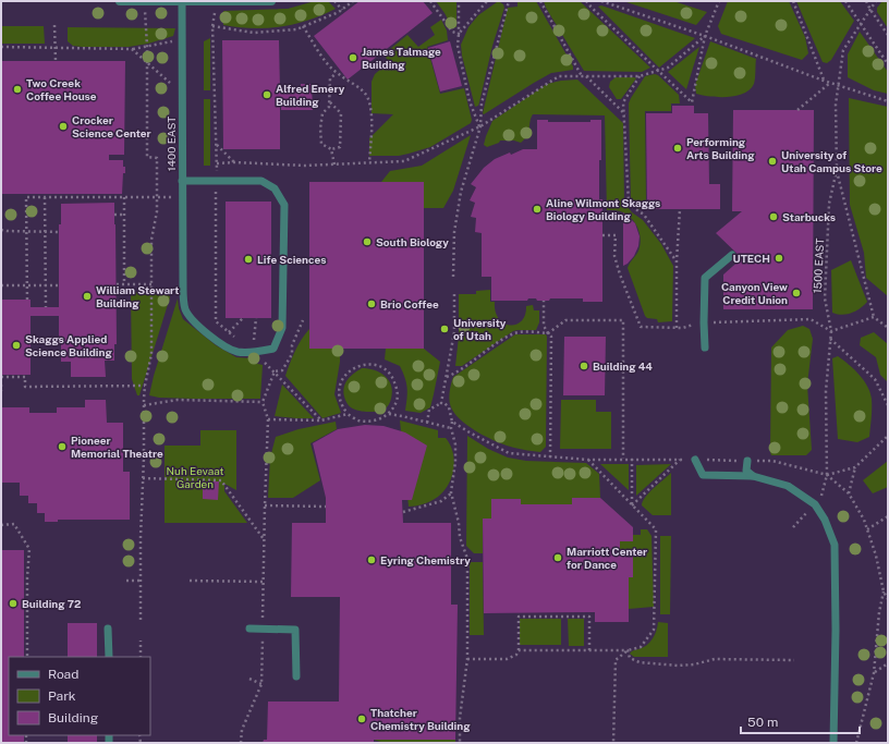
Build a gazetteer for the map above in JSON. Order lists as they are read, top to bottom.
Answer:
{
  "streets": {
    "lane": ["1400 EAST"],
    "path": ["1500 EAST"]
  },
  "parks": ["Nuh Eevaat Garden"],
  "places": [
    "James Talmage Building",
    "Two Creek Coffee House",
    "Alfred Emery Building",
    "Crocker Science Center",
    "Performing Arts Building",
    "University of Utah Campus Store",
    "Aline Wilmont Skaggs Biology Building",
    "Starbucks",
    "South Biology",
    "UTECH",
    "Life Sciences",
    "Canyon View Credit Union",
    "William Stewart Building",
    "Brio Coffee",
    "University of Utah",
    "Skaggs Applied Science Building",
    "Building 44",
    "Pioneer Memorial Theatre",
    "Marriott Center for Dance",
    "Eyring Chemistry",
    "Building 72",
    "Thatcher Chemistry Building"
  ],
  "legend": ["Road", "Park", "Building"],
  "scale_bar": "50 m"
}
